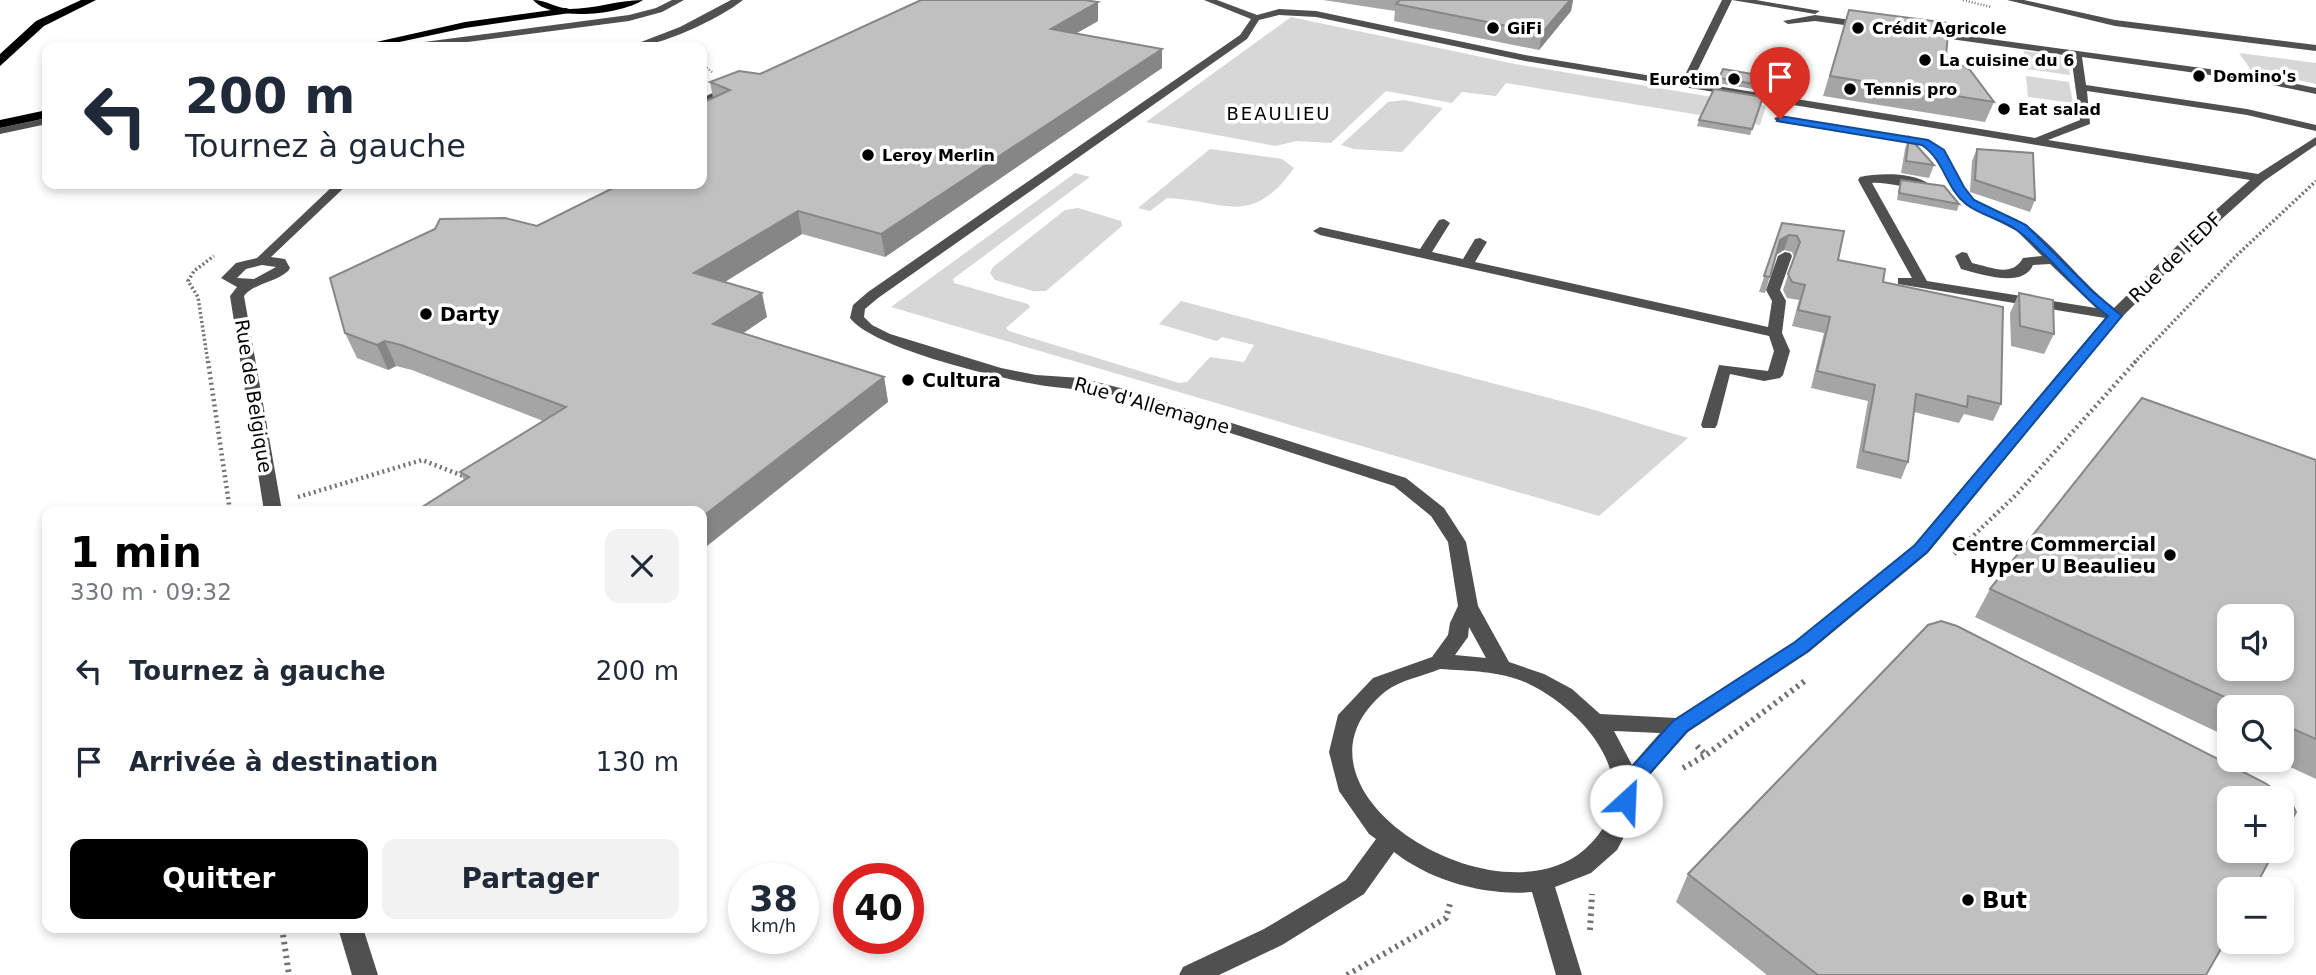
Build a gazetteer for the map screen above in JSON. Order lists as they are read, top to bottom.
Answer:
{
  "streets": {
    "street": ["Rue de l'EDF", "Rue de Belgique", "Rue d'Allemagne"]
  },
  "districts": ["BEAULIEU"],
  "places": [
    "GiFi",
    "Crédit Agricole",
    "La cuisine du 6",
    "Domino's",
    "Eurotim",
    "Tennis pro",
    "Eat salad",
    "Leroy Merlin",
    "Darty",
    "Cultura",
    "Centre Commercial Hyper U Beaulieu",
    "But"
  ],
  "page": {
    "turn": ["200 m", "Tournez à gauche"],
    "heading": ["1 min", "330 m · 09:32"],
    "map_buttons": ["+", "−"],
    "list": [
      {
        "name": "Tournez à gauche",
        "value": "200 m"
      },
      {
        "name": "Arrivée à destination",
        "value": "130 m"
      }
    ],
    "buttons": ["Quitter", "Partager"],
    "speed": "38 km/h",
    "limit": "40"
  }
}
